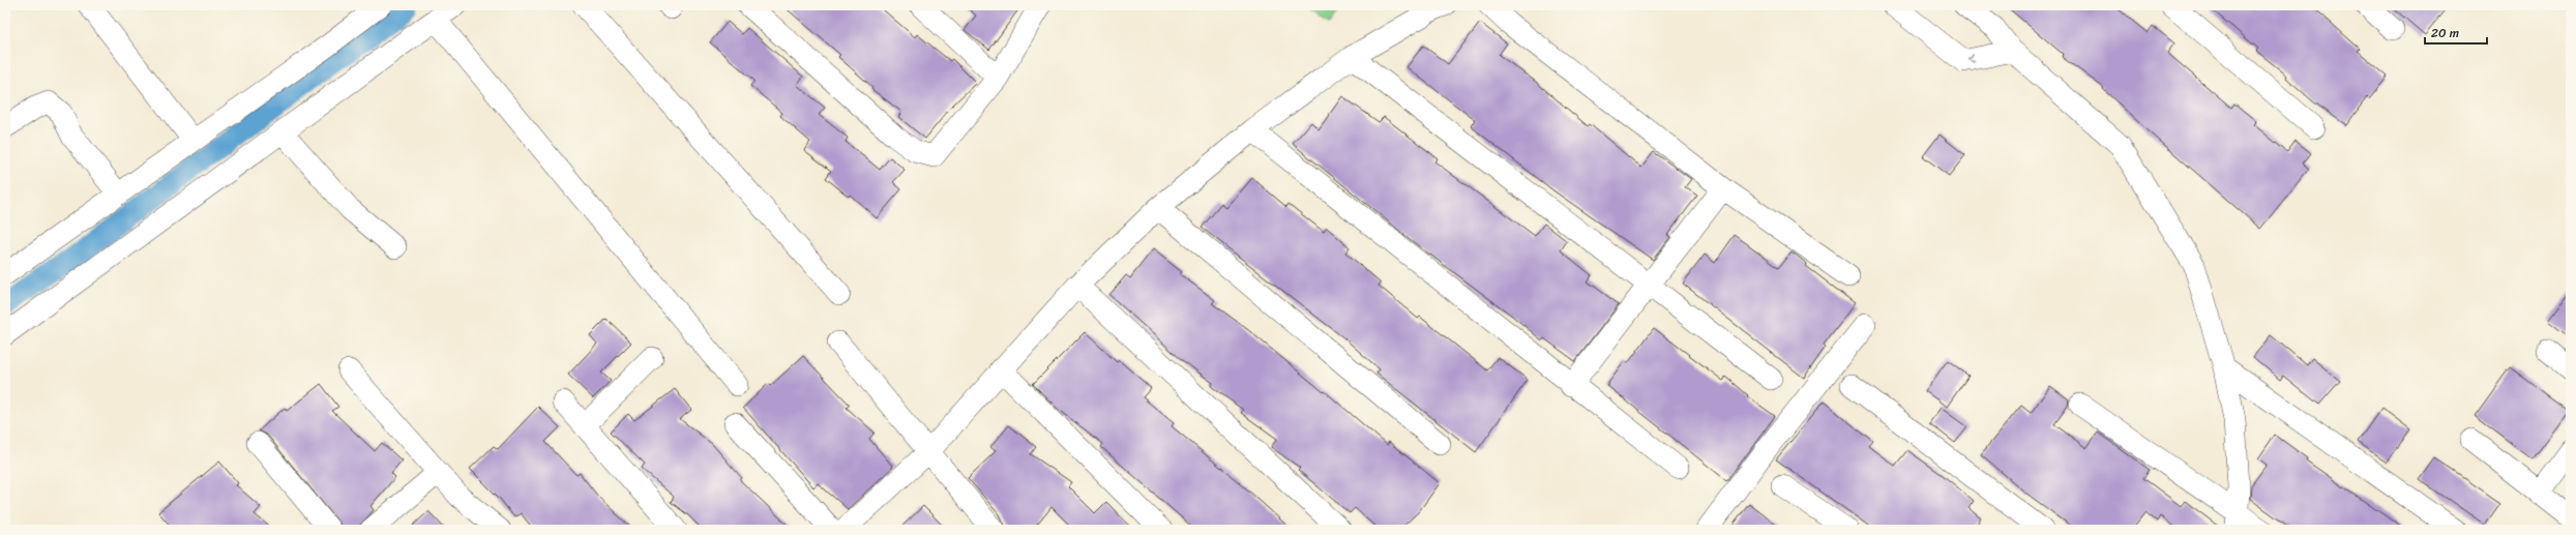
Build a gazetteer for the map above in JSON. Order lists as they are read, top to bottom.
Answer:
{
  "scale_bar": "20 m"
}
